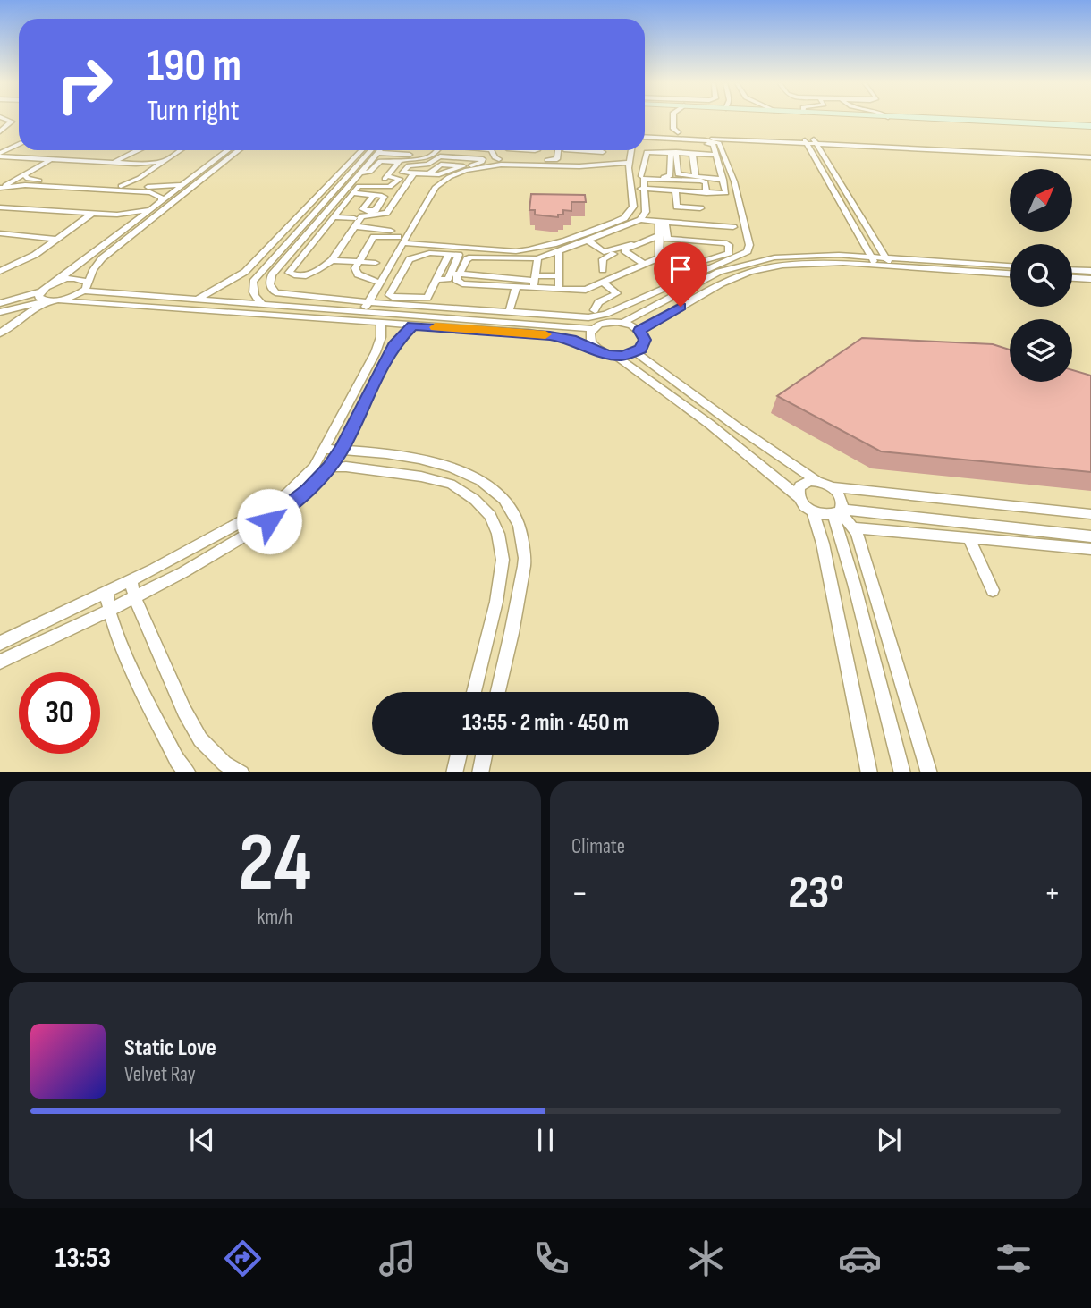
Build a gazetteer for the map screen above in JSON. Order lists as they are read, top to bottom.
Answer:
{
  "north": "top right",
  "page": {
    "turn": ["190 m", "Turn right"],
    "limit": "30",
    "trip": "13:55 · 2 min · 450 m",
    "tile": [
      ["24", "km/h"],
      "Climate"
    ],
    "heat": ["−", "23°", "+"],
    "song": ["Static Love", "Velvet Ray"],
    "tabs": "13:53"
  }
}
